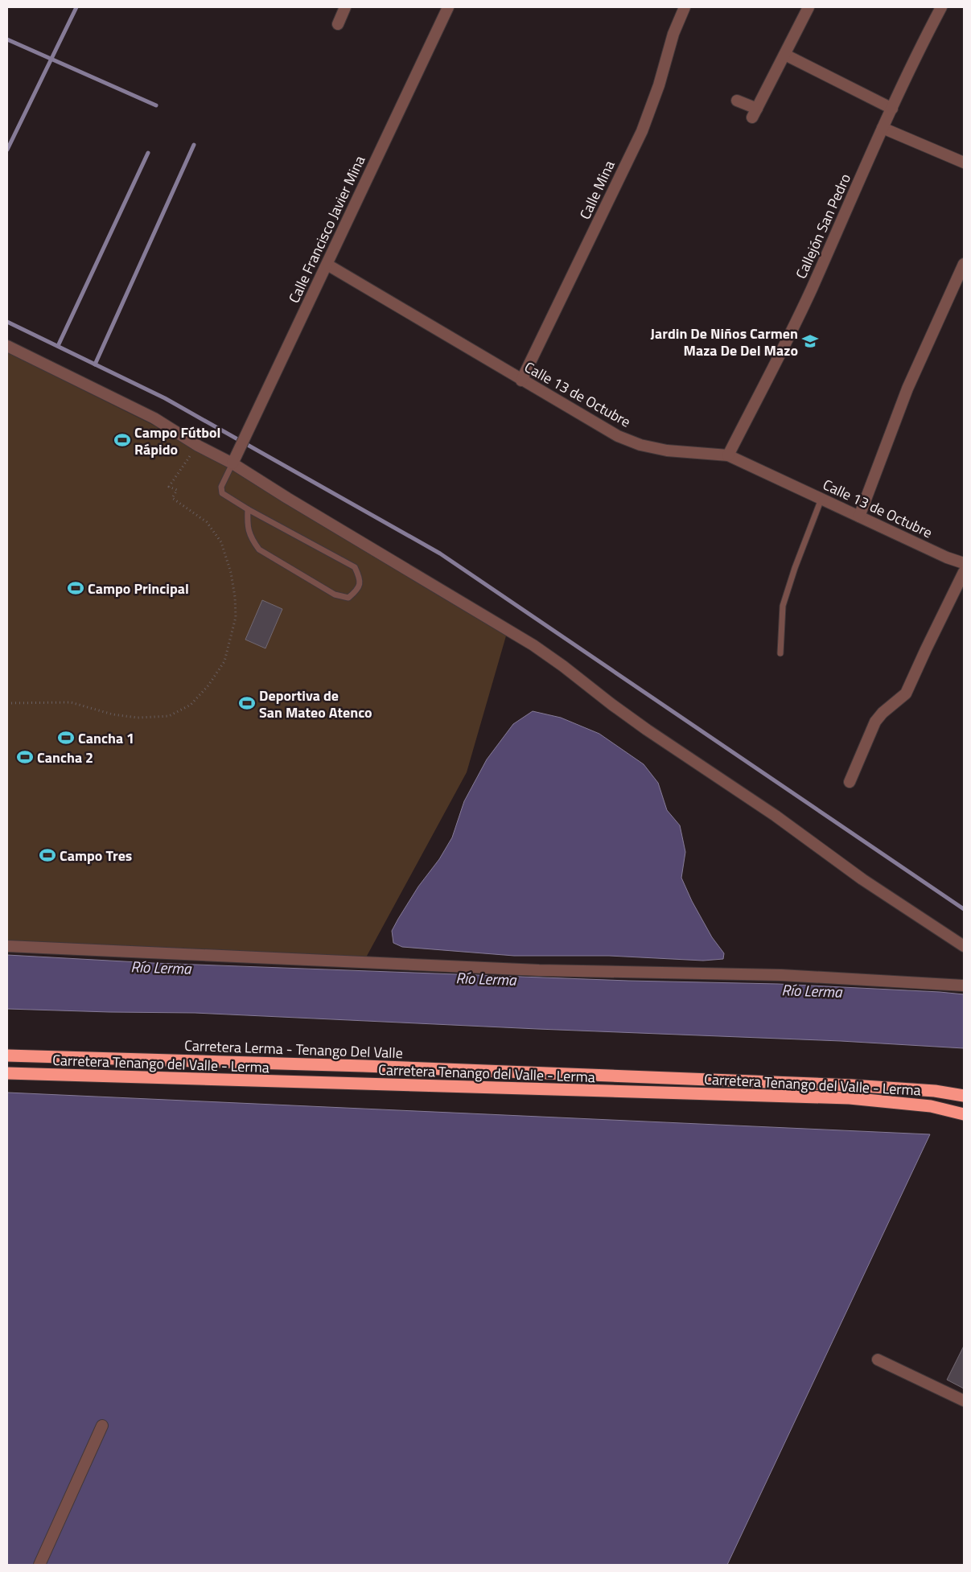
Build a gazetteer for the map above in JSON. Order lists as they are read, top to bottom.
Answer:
{
  "streets": {
    "highway": ["Carretera Lerma - Tenango Del Valle", "Carretera Tenango del Valle - Lerma"],
    "street": [
      "Calle Mina",
      "Callejón San Pedro",
      "Calle Francisco Javier Mina",
      "Calle 13 de Octubre"
    ]
  },
  "crossings": [
    ["Calle Mina", "Calle 13 de Octubre"],
    ["Callejón San Pedro", "Calle 13 de Octubre"],
    ["Calle Francisco Javier Mina", "Calle 13 de Octubre"]
  ],
  "water": ["Río Lerma"],
  "places": {
    "school or university": ["Jardin De Niños Carmen Maza De Del Mazo"],
    "sports": [
      "Campo Fútbol Rápido",
      "Campo Principal",
      "Deportiva de San Mateo Atenco",
      "Cancha 1",
      "Cancha 2",
      "Campo Tres"
    ]
  }
}
